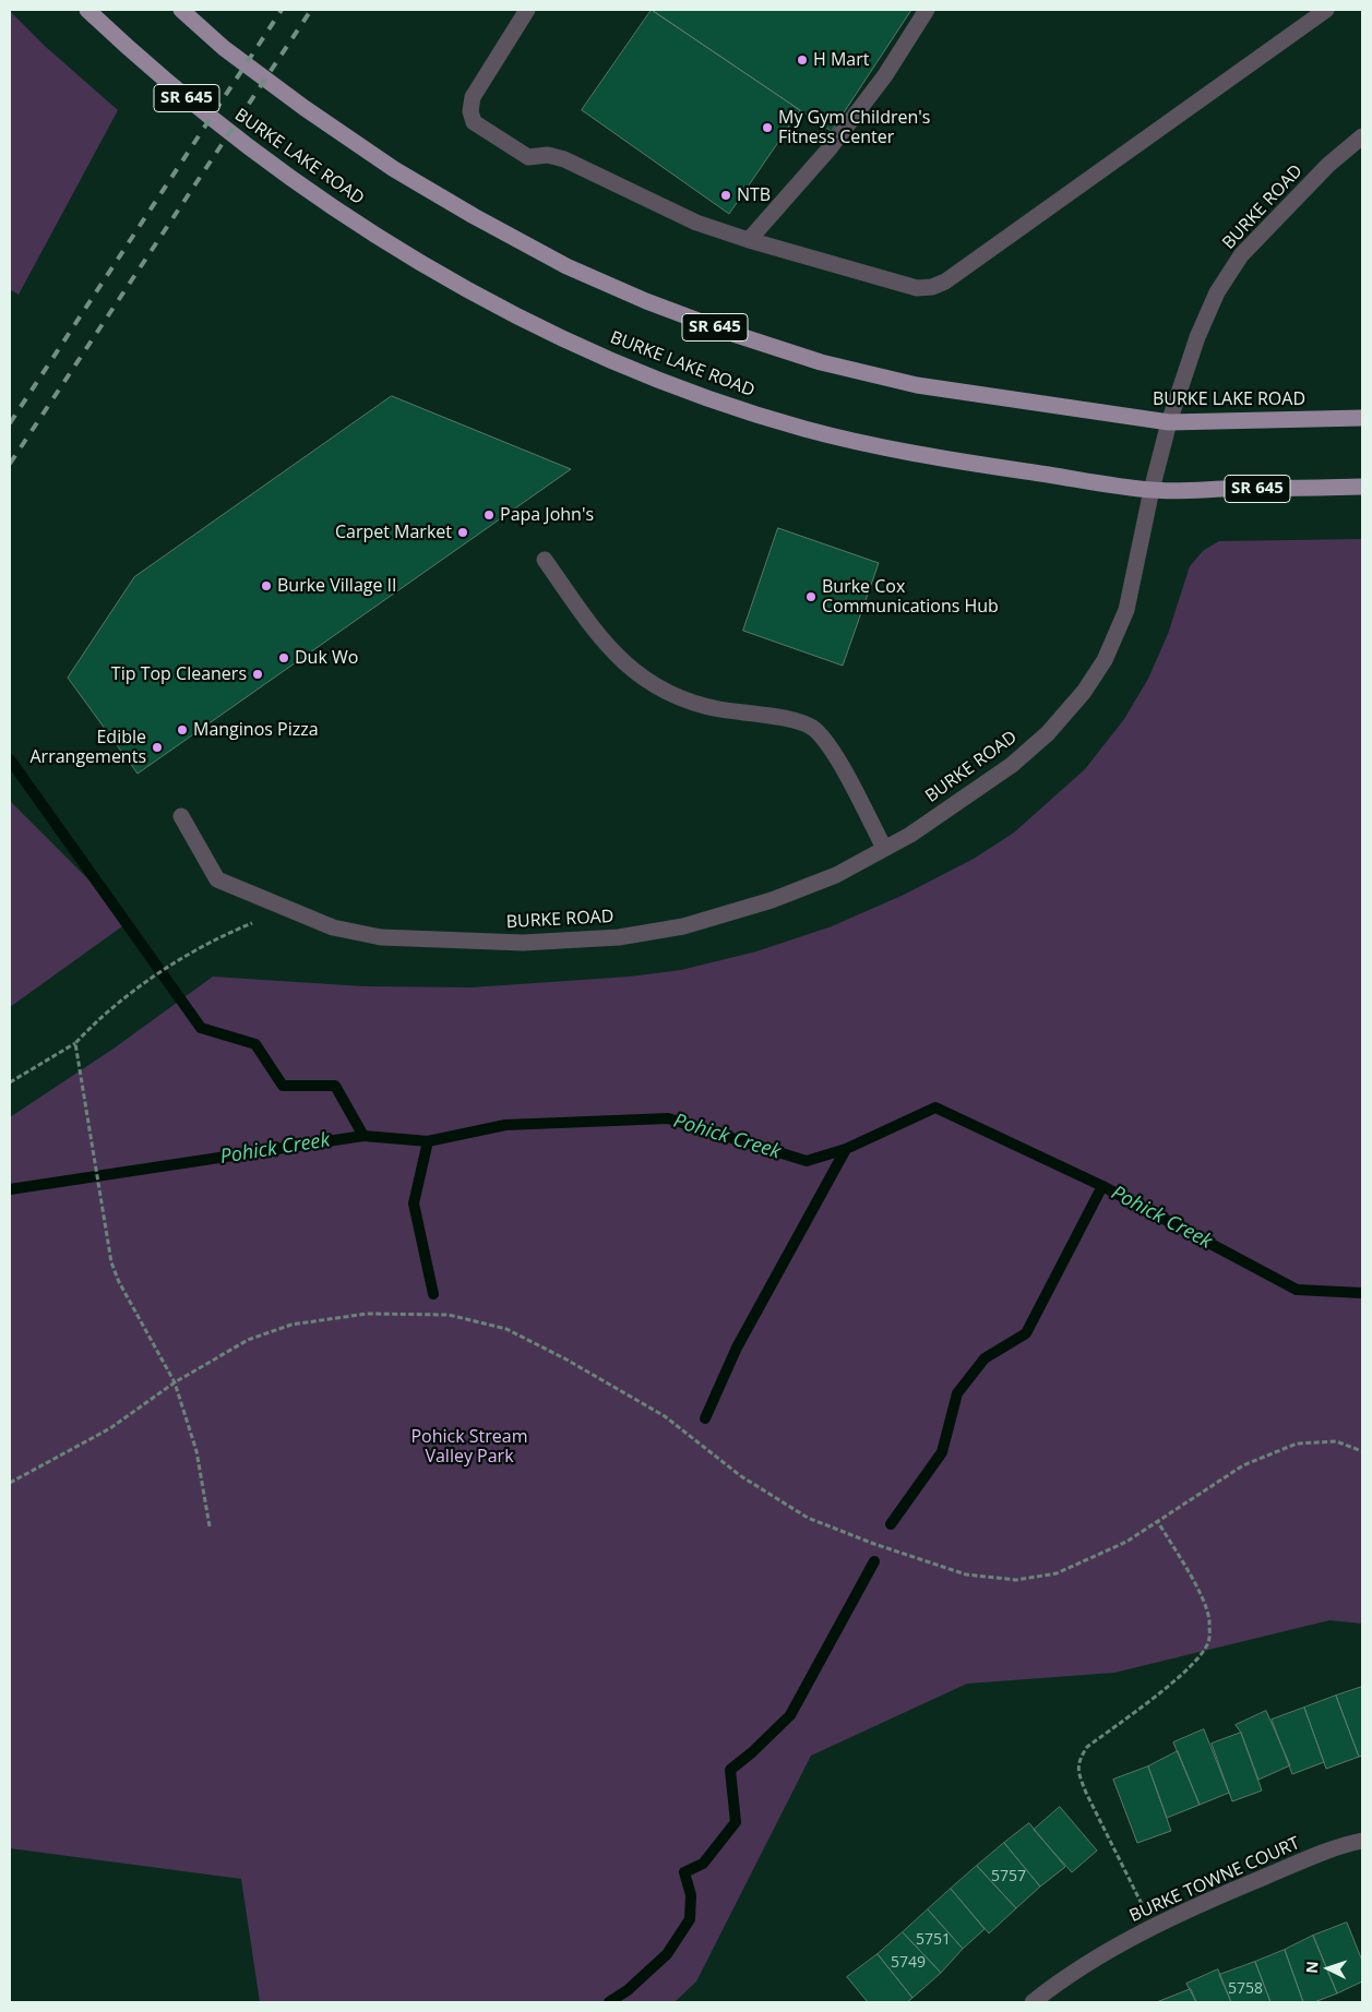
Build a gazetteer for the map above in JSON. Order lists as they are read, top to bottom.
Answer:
{
  "streets": {
    "main road": ["SR 645", "BURKE LAKE ROAD"],
    "street": ["BURKE ROAD", "BURKE TOWNE COURT"]
  },
  "crossings": [
    ["BURKE LAKE ROAD", "BURKE ROAD"]
  ],
  "water": ["Pohick Creek"],
  "parks": ["Pohick Stream Valley Park"],
  "places": [
    "H Mart",
    "My Gym Children's Fitness Center",
    "NTB",
    "Papa John's",
    "Carpet Market",
    "Burke Village II",
    "Burke Cox Communications Hub",
    "Duk Wo",
    "Tip Top Cleaners",
    "Manginos Pizza",
    "Edible Arrangements"
  ],
  "house_numbers": [
    "5757",
    "5751",
    "5749",
    "5758"
  ],
  "north": "left"
}
